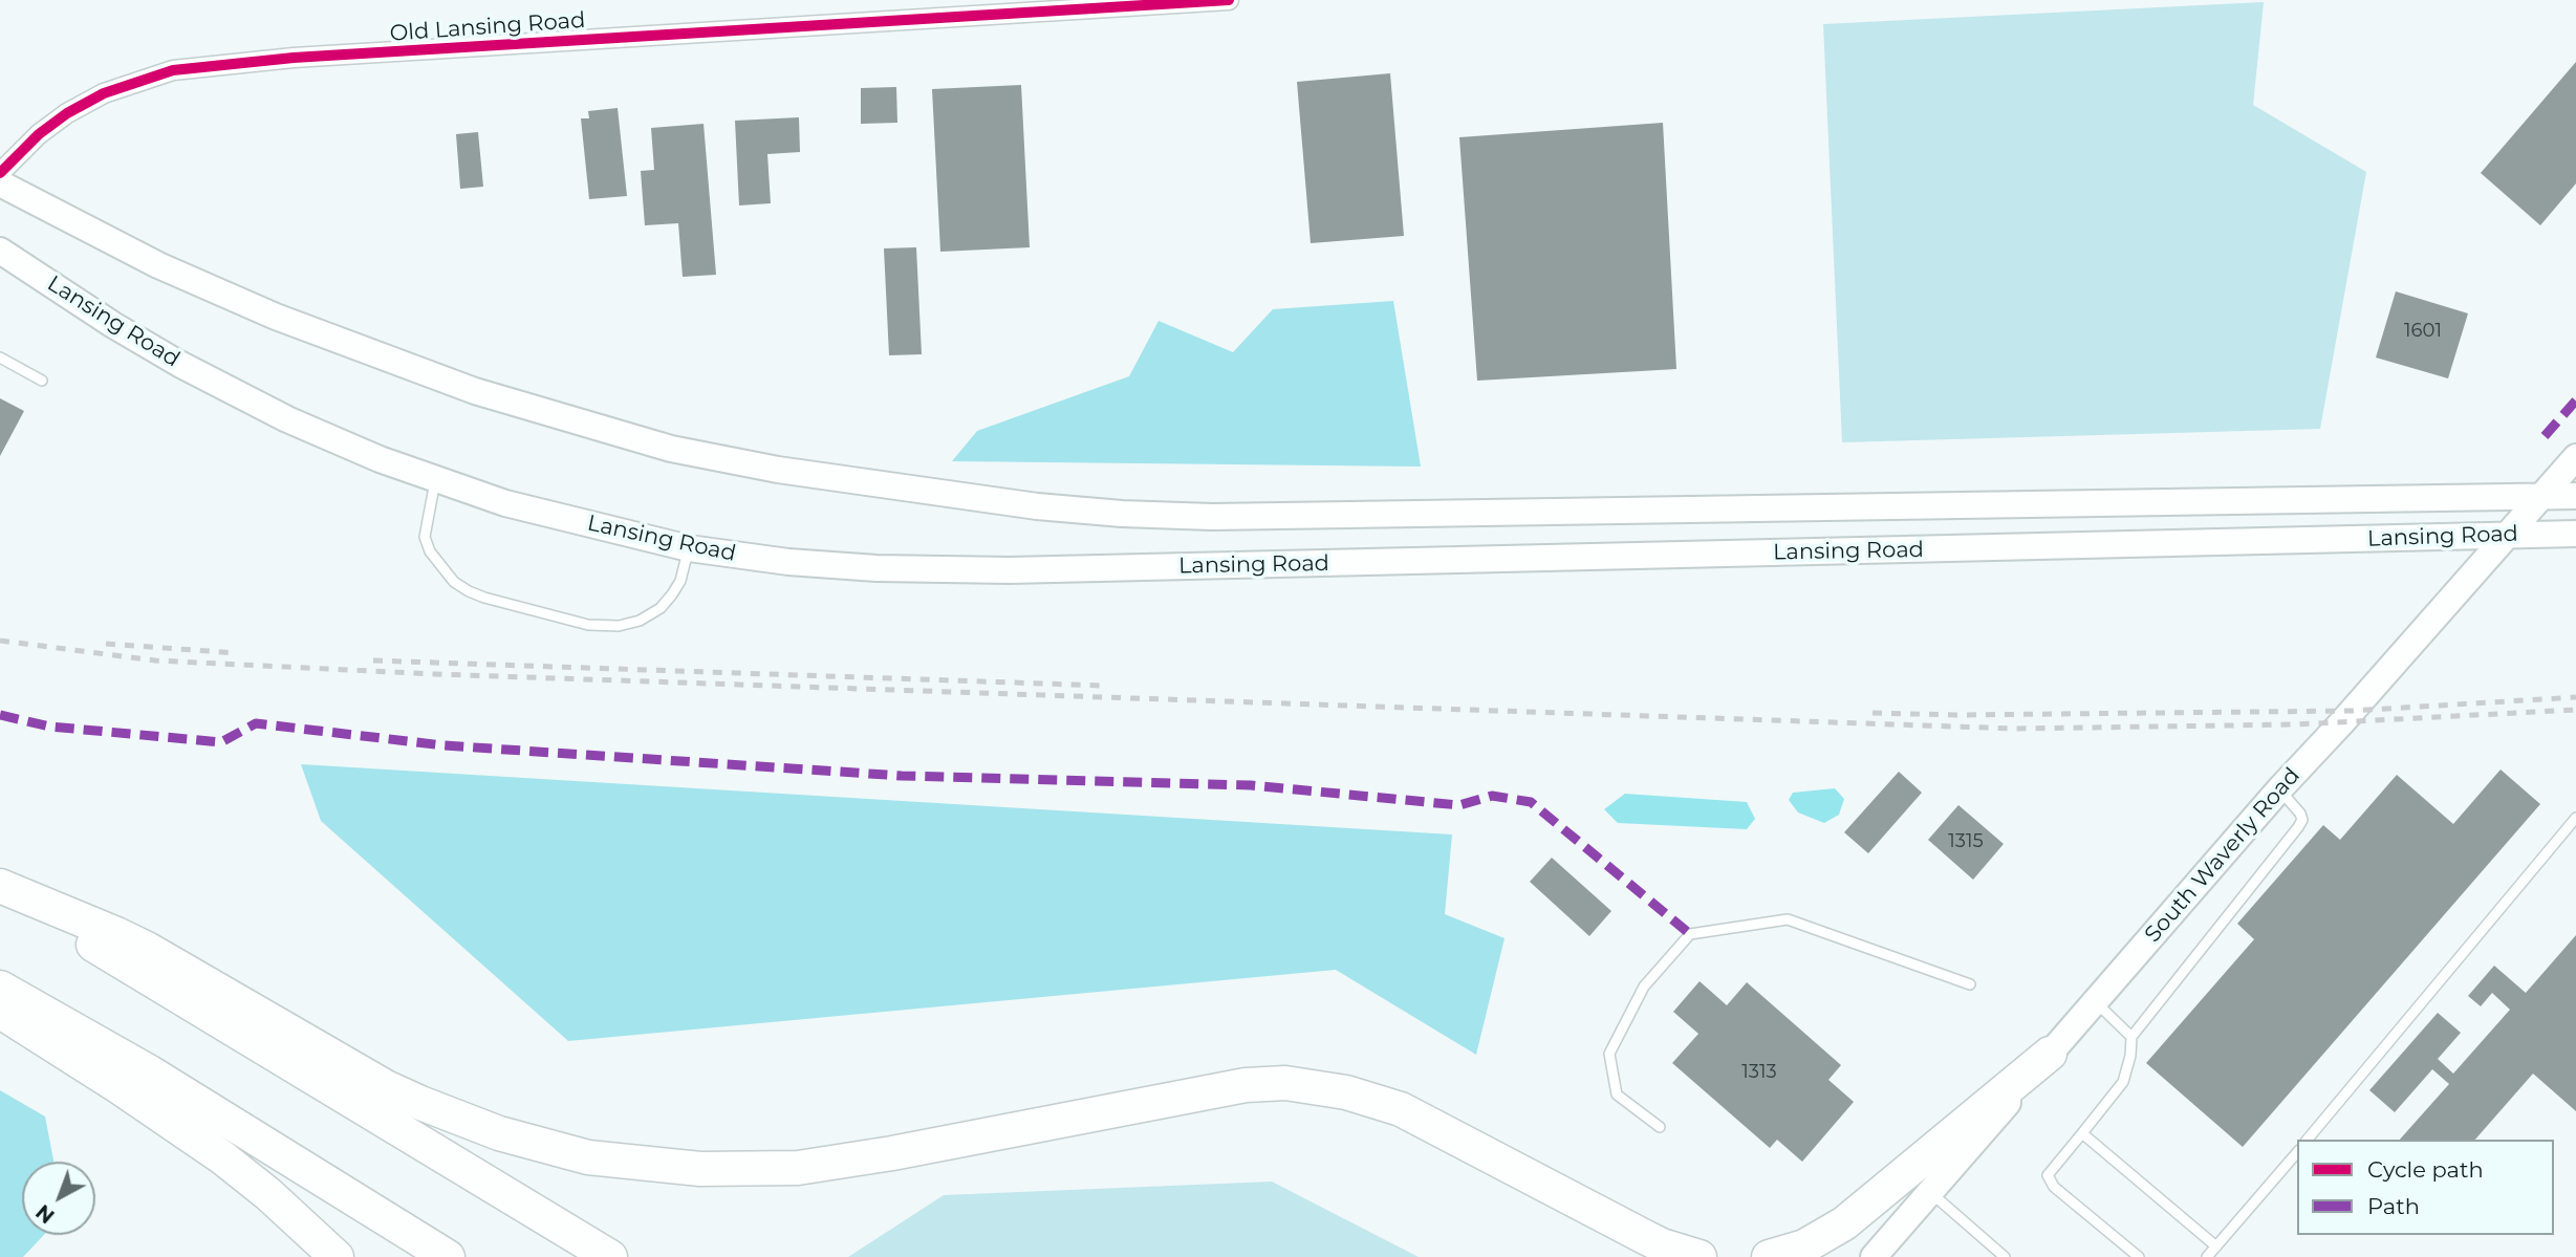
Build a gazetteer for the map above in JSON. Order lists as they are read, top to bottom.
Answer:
{
  "streets": {
    "main road": ["Lansing Road", "South Waverly Road"],
    "street": ["Old Lansing Road"]
  },
  "crossings": [
    ["Lansing Road", "South Waverly Road"]
  ],
  "house_numbers": ["1601", "1315", "1313"],
  "legend": ["Cycle path", "Path"],
  "north": "bottom left"
}
